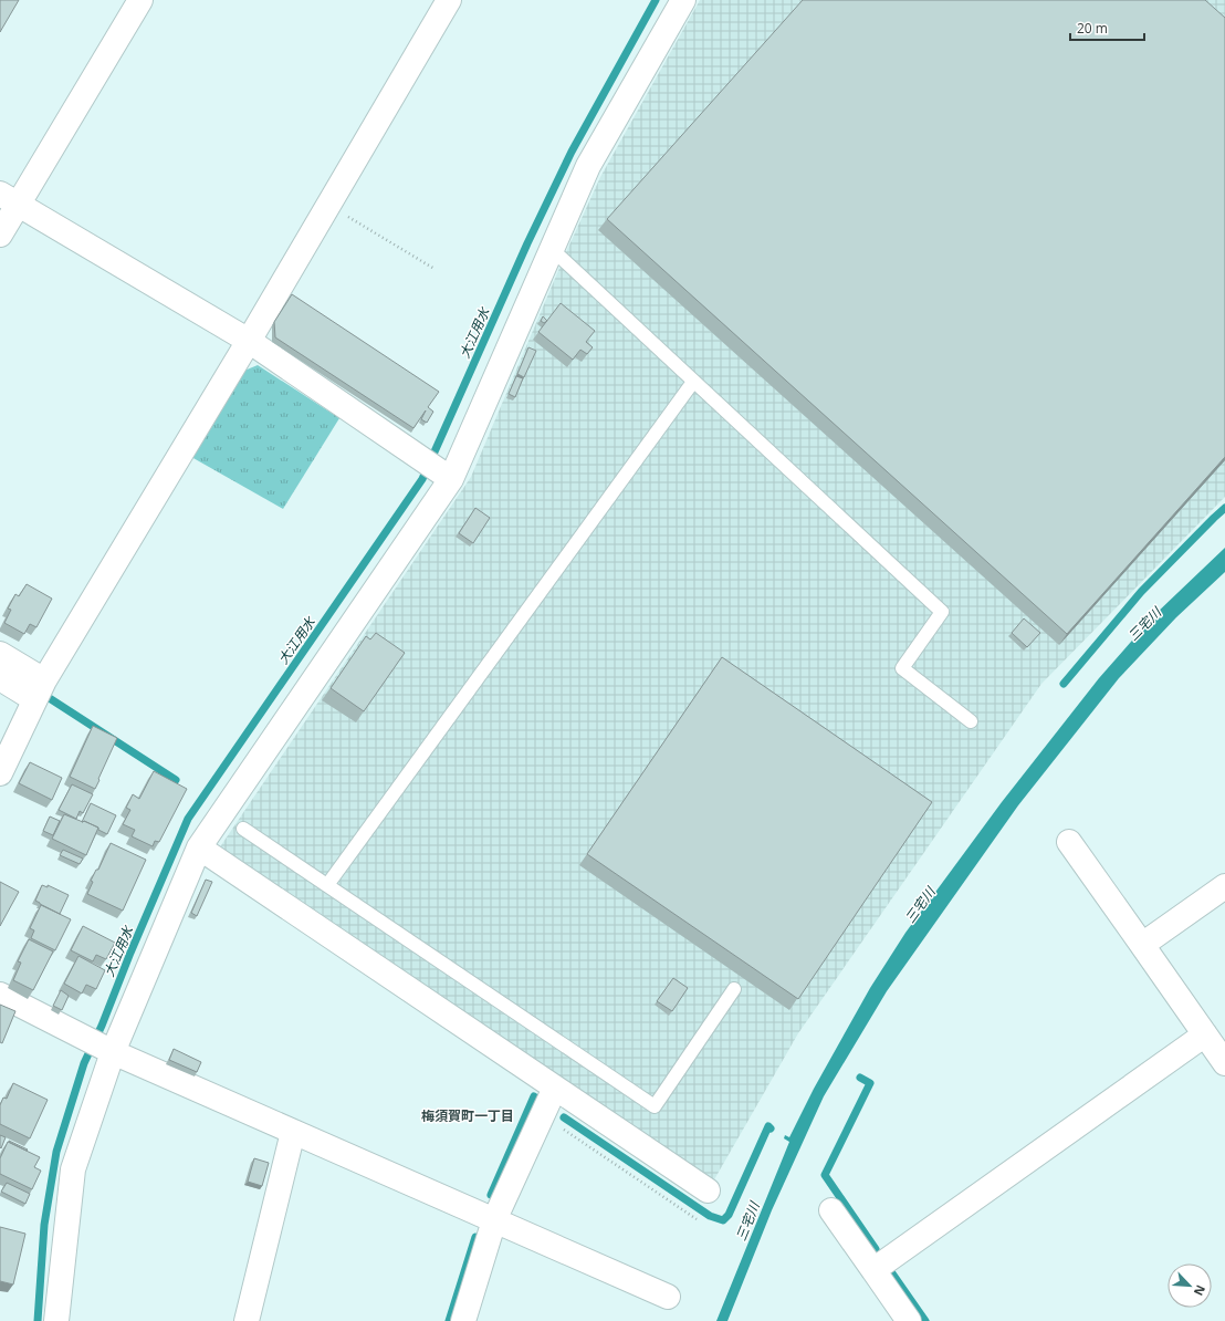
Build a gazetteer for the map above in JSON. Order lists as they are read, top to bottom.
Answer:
{
  "districts": ["梅須賀町一丁目"],
  "water": ["大江用水", "三宅川"],
  "scale_bar": "20 m",
  "north": "bottom right"
}
